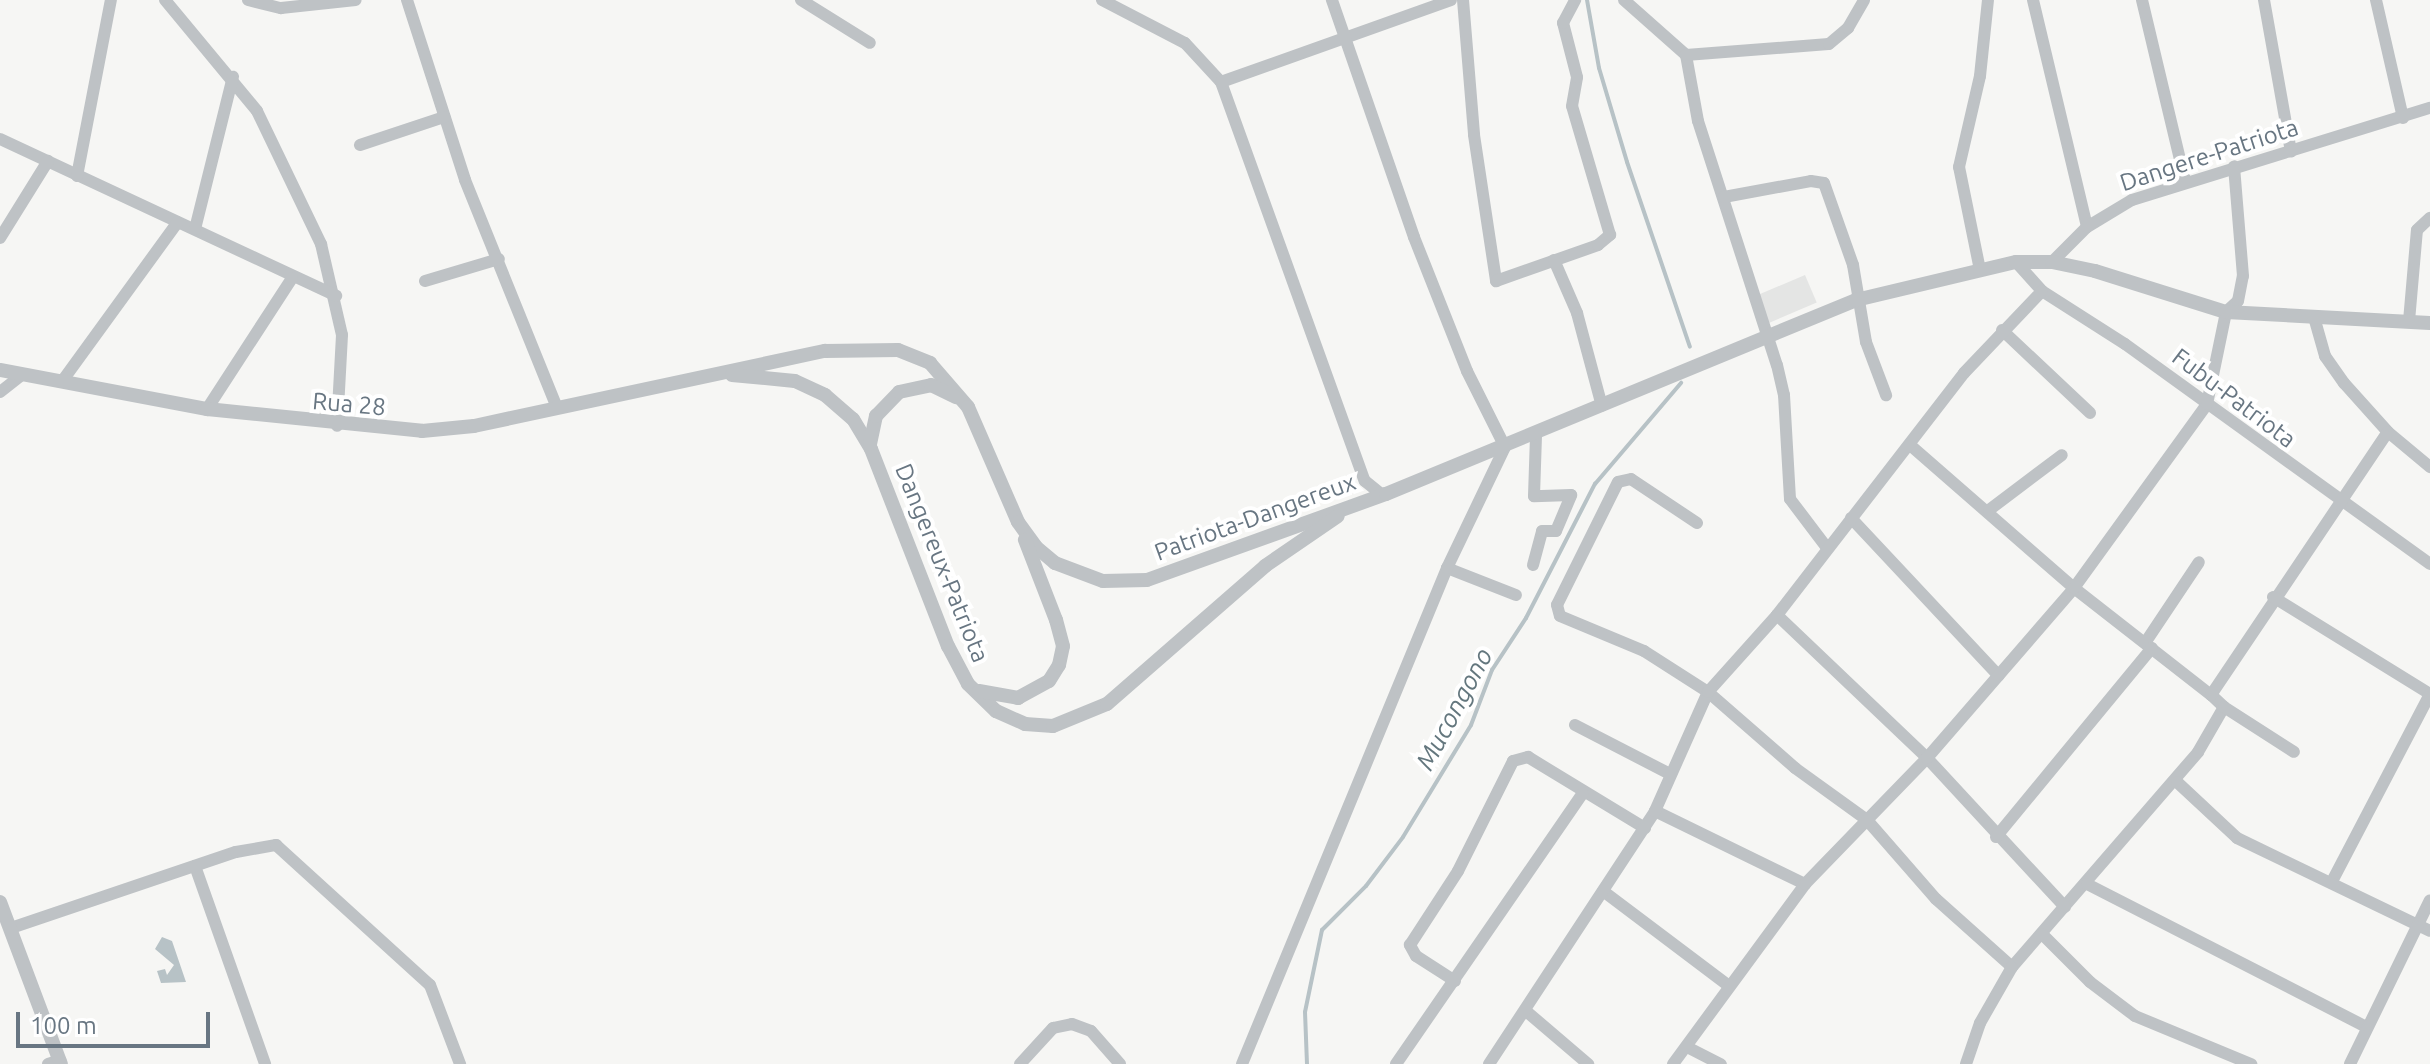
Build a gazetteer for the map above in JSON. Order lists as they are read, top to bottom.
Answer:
{
  "streets": {
    "street": [
      "Dangere-Patriota",
      "Fubu-Patriota",
      "Rua 28",
      "Patriota-Dangereux",
      "Dangereux-Patriota"
    ]
  },
  "crossings": [
    ["Rua 28", "Patriota-Dangereux"],
    ["Rua 28", "Dangereux-Patriota"],
    ["Patriota-Dangereux", "Dangereux-Patriota"]
  ],
  "water": ["Mucongono"],
  "scale_bar": "100 m"
}
